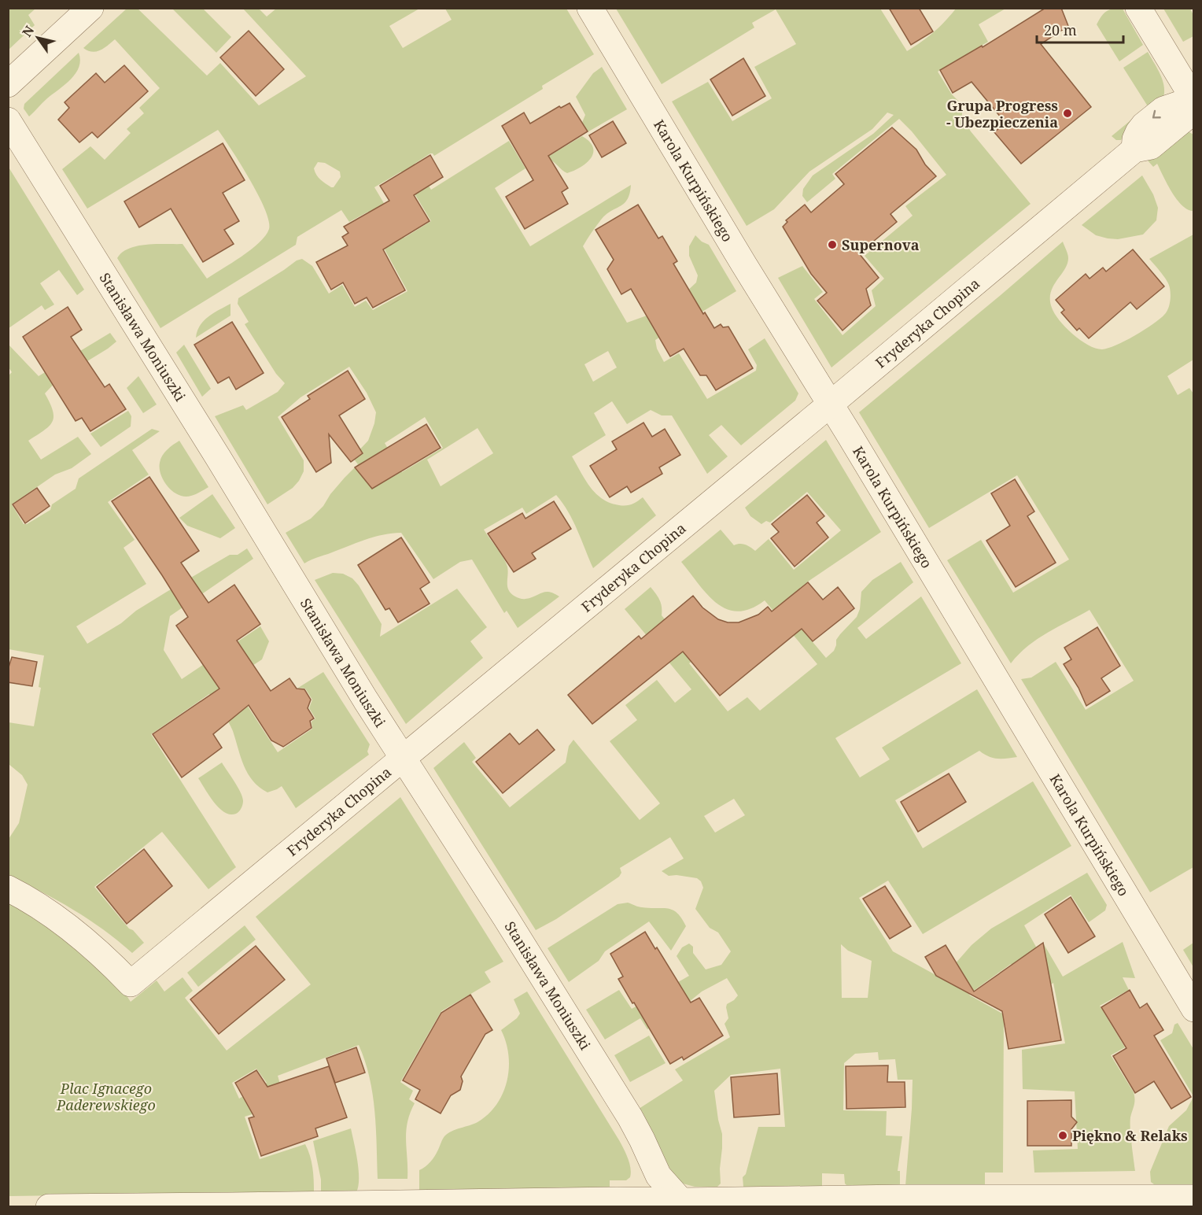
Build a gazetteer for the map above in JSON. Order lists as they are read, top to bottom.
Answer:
{
  "streets": {
    "street": ["Karola Kurpińskiego", "Fryderyka Chopina", "Stanisława Moniuszki"]
  },
  "crossings": [
    ["Karola Kurpińskiego", "Fryderyka Chopina"],
    ["Fryderyka Chopina", "Stanisława Moniuszki"]
  ],
  "parks": ["Plac Ignacego Paderewskiego"],
  "places": ["Grupa Progress - Ubezpieczenia", "Supernova", "Piękno & Relaks"],
  "scale_bar": "20 m",
  "north": "top left"
}
